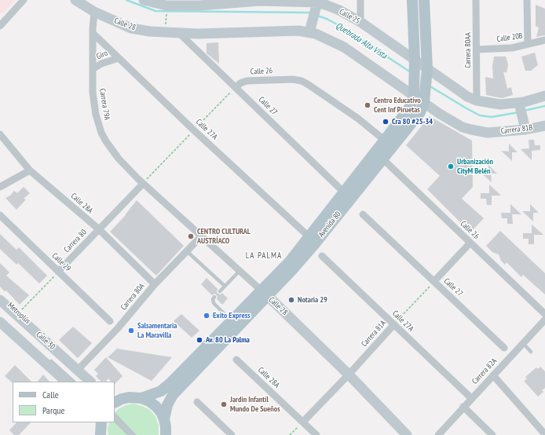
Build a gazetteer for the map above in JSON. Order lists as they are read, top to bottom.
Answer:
{
  "streets": {
    "main road": ["Avenida 80"],
    "street": [
      "Calle 25",
      "Calle 28",
      "Calle 20B",
      "Carrera 80AA",
      "Giro",
      "Calle 26",
      "Carrera 79A",
      "Calle 27",
      "Calle 27A",
      "Carrera 81B",
      "Calle 28A",
      "Carrera 80",
      "Calle 29",
      "Carrera 80A",
      "Carrera 81A",
      "Calle 30",
      "Carrera 82A"
    ],
    "lane": ["Metroplús"]
  },
  "crossings": [
    ["Calle 25", "Carrera 80AA"],
    ["Calle 25", "Avenida 80"],
    ["Calle 28", "Carrera 79A"],
    ["Calle 28", "Calle 27"],
    ["Calle 28", "Avenida 80"],
    ["Calle 28", "Carrera 80"],
    ["Calle 28", "Carrera 80A"],
    ["Calle 28", "Carrera 81A"],
    ["Calle 20B", "Carrera 80AA"],
    ["Giro", "Carrera 79A"],
    ["Giro", "Calle 27A"],
    ["Calle 26", "Calle 27"],
    ["Calle 26", "Avenida 80"],
    ["Carrera 79A", "Calle 27A"],
    ["Carrera 79A", "Carrera 80"],
    ["Calle 27", "Avenida 80"],
    ["Calle 27", "Carrera 81A"],
    ["Calle 27A", "Avenida 80"],
    ["Calle 27A", "Carrera 81A"],
    ["Calle 27A", "Carrera 82A"],
    ["Carrera 81B", "Avenida 80"],
    ["Calle 28A", "Carrera 80"],
    ["Calle 28A", "Carrera 80A"],
    ["Calle 28A", "Carrera 81A"],
    ["Carrera 80", "Calle 29"],
    ["Carrera 80A", "Calle 30"]
  ],
  "districts": ["LA PALMA"],
  "water": ["Quebrada Alta Vista"],
  "places": [
    "Centro Educativo Cent Inf Piruetas",
    "Cra 80 #25-34",
    "Urbanización CityM Belén",
    "CENTRO CULTURAL AUSTRÍACO",
    "Notaria 29",
    "Exito Express",
    "Salsamentaria La Maravilla",
    "Av. 80 La Palma",
    "Jardin Infantil Mundo De Sueños"
  ],
  "legend": ["Calle", "Parque"]
}
